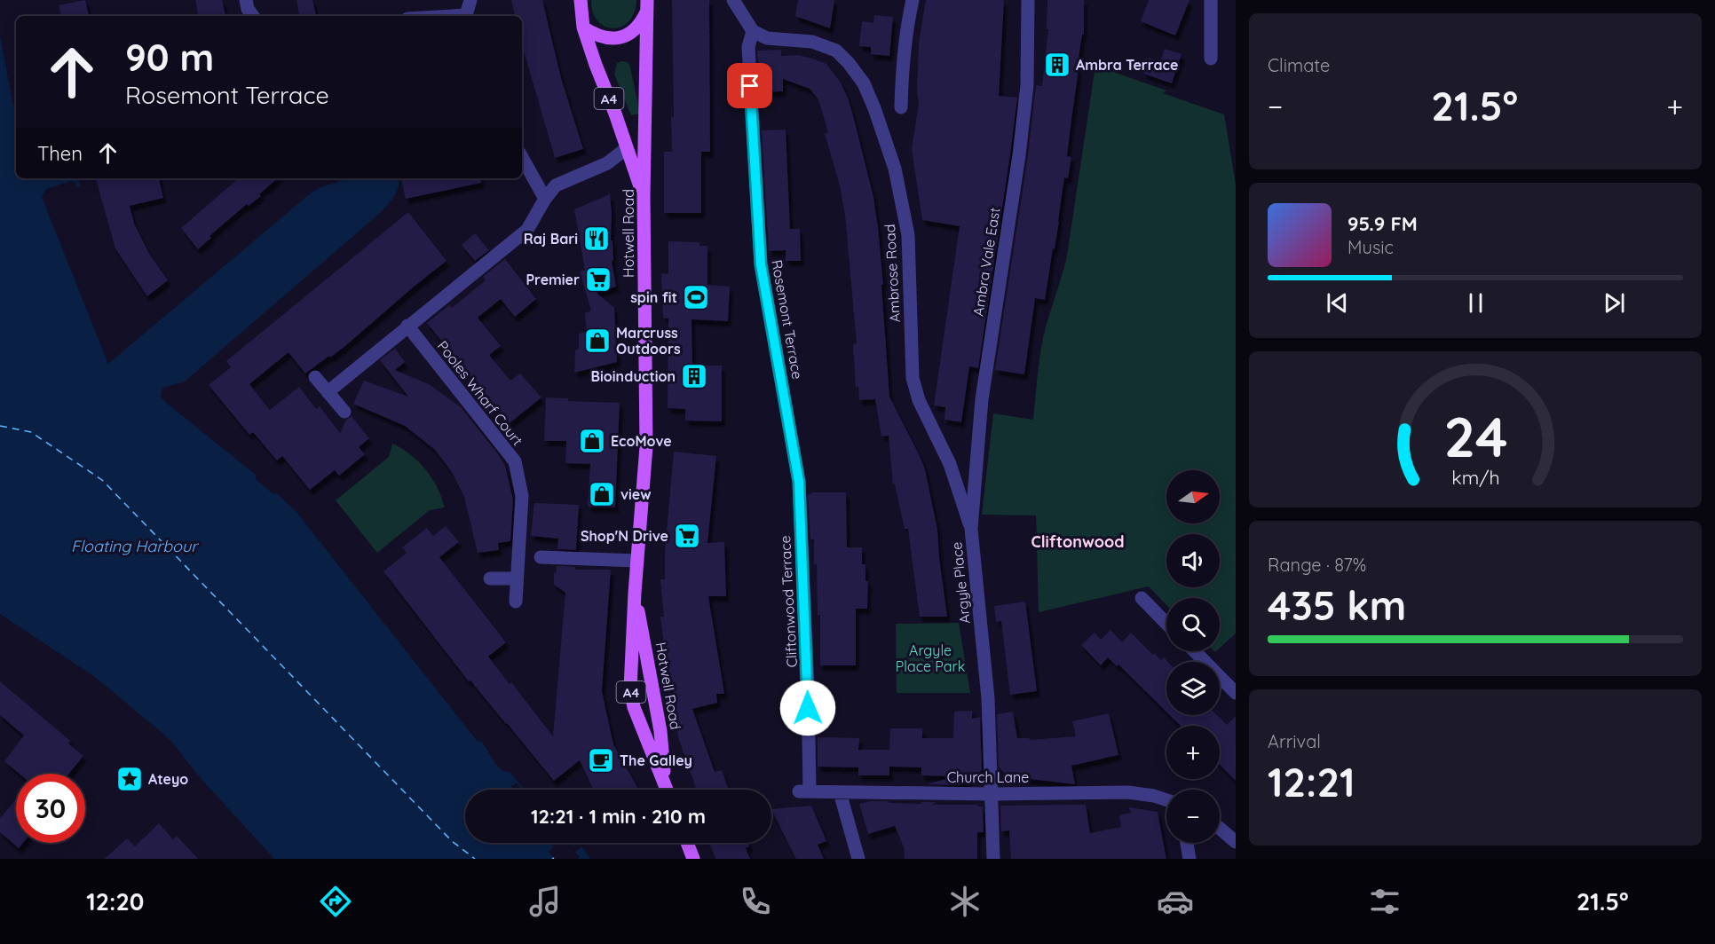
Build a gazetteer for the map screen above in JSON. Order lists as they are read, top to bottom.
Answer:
{
  "streets": {
    "main road": ["A4", "Hotwell Road"],
    "street": [
      "Ambra Vale East",
      "Ambrose Road",
      "Rosemont Terrace",
      "Pooles Wharf Court",
      "Argyle Place",
      "Cliftonwood Terrace",
      "Church Lane"
    ]
  },
  "crossings": [
    ["A4", "Hotwell Road"],
    ["Ambra Vale East", "Ambrose Road"],
    ["Ambra Vale East", "Argyle Place"],
    ["Ambrose Road", "Rosemont Terrace"],
    ["Ambrose Road", "Argyle Place"],
    ["Rosemont Terrace", "Cliftonwood Terrace"],
    ["Argyle Place", "Church Lane"],
    ["Cliftonwood Terrace", "Church Lane"]
  ],
  "districts": ["Cliftonwood"],
  "water": ["Floating Harbour"],
  "parks": ["Argyle Place Park"],
  "places": {
    "building": ["Ambra Terrace", "Bioinduction"],
    "restaurant": ["Raj Bari"],
    "supermarket": ["Premier", "Shop'N Drive"],
    "sports": ["spin fit"],
    "shop": ["Marcruss Outdoors", "EcoMove", "view"],
    "cafe": ["The Galley"],
    "place": ["Ateyo"]
  },
  "north": "right",
  "page": {
    "tile": [
      "Climate",
      ["Range · 87%", "435 km"],
      ["Arrival", "12:21"]
    ],
    "turn": ["90 m", "Rosemont Terrace"],
    "heat": ["−", "21.5°", "+"],
    "then": "Then",
    "song": ["95.9 FM", "Music"],
    "map_buttons": ["+", "−"],
    "limit": "30",
    "trip": "12:21 · 1 min · 210 m",
    "tabs": ["12:20", "21.5°"],
    "gauge": ["24", "km/h"]
  }
}
